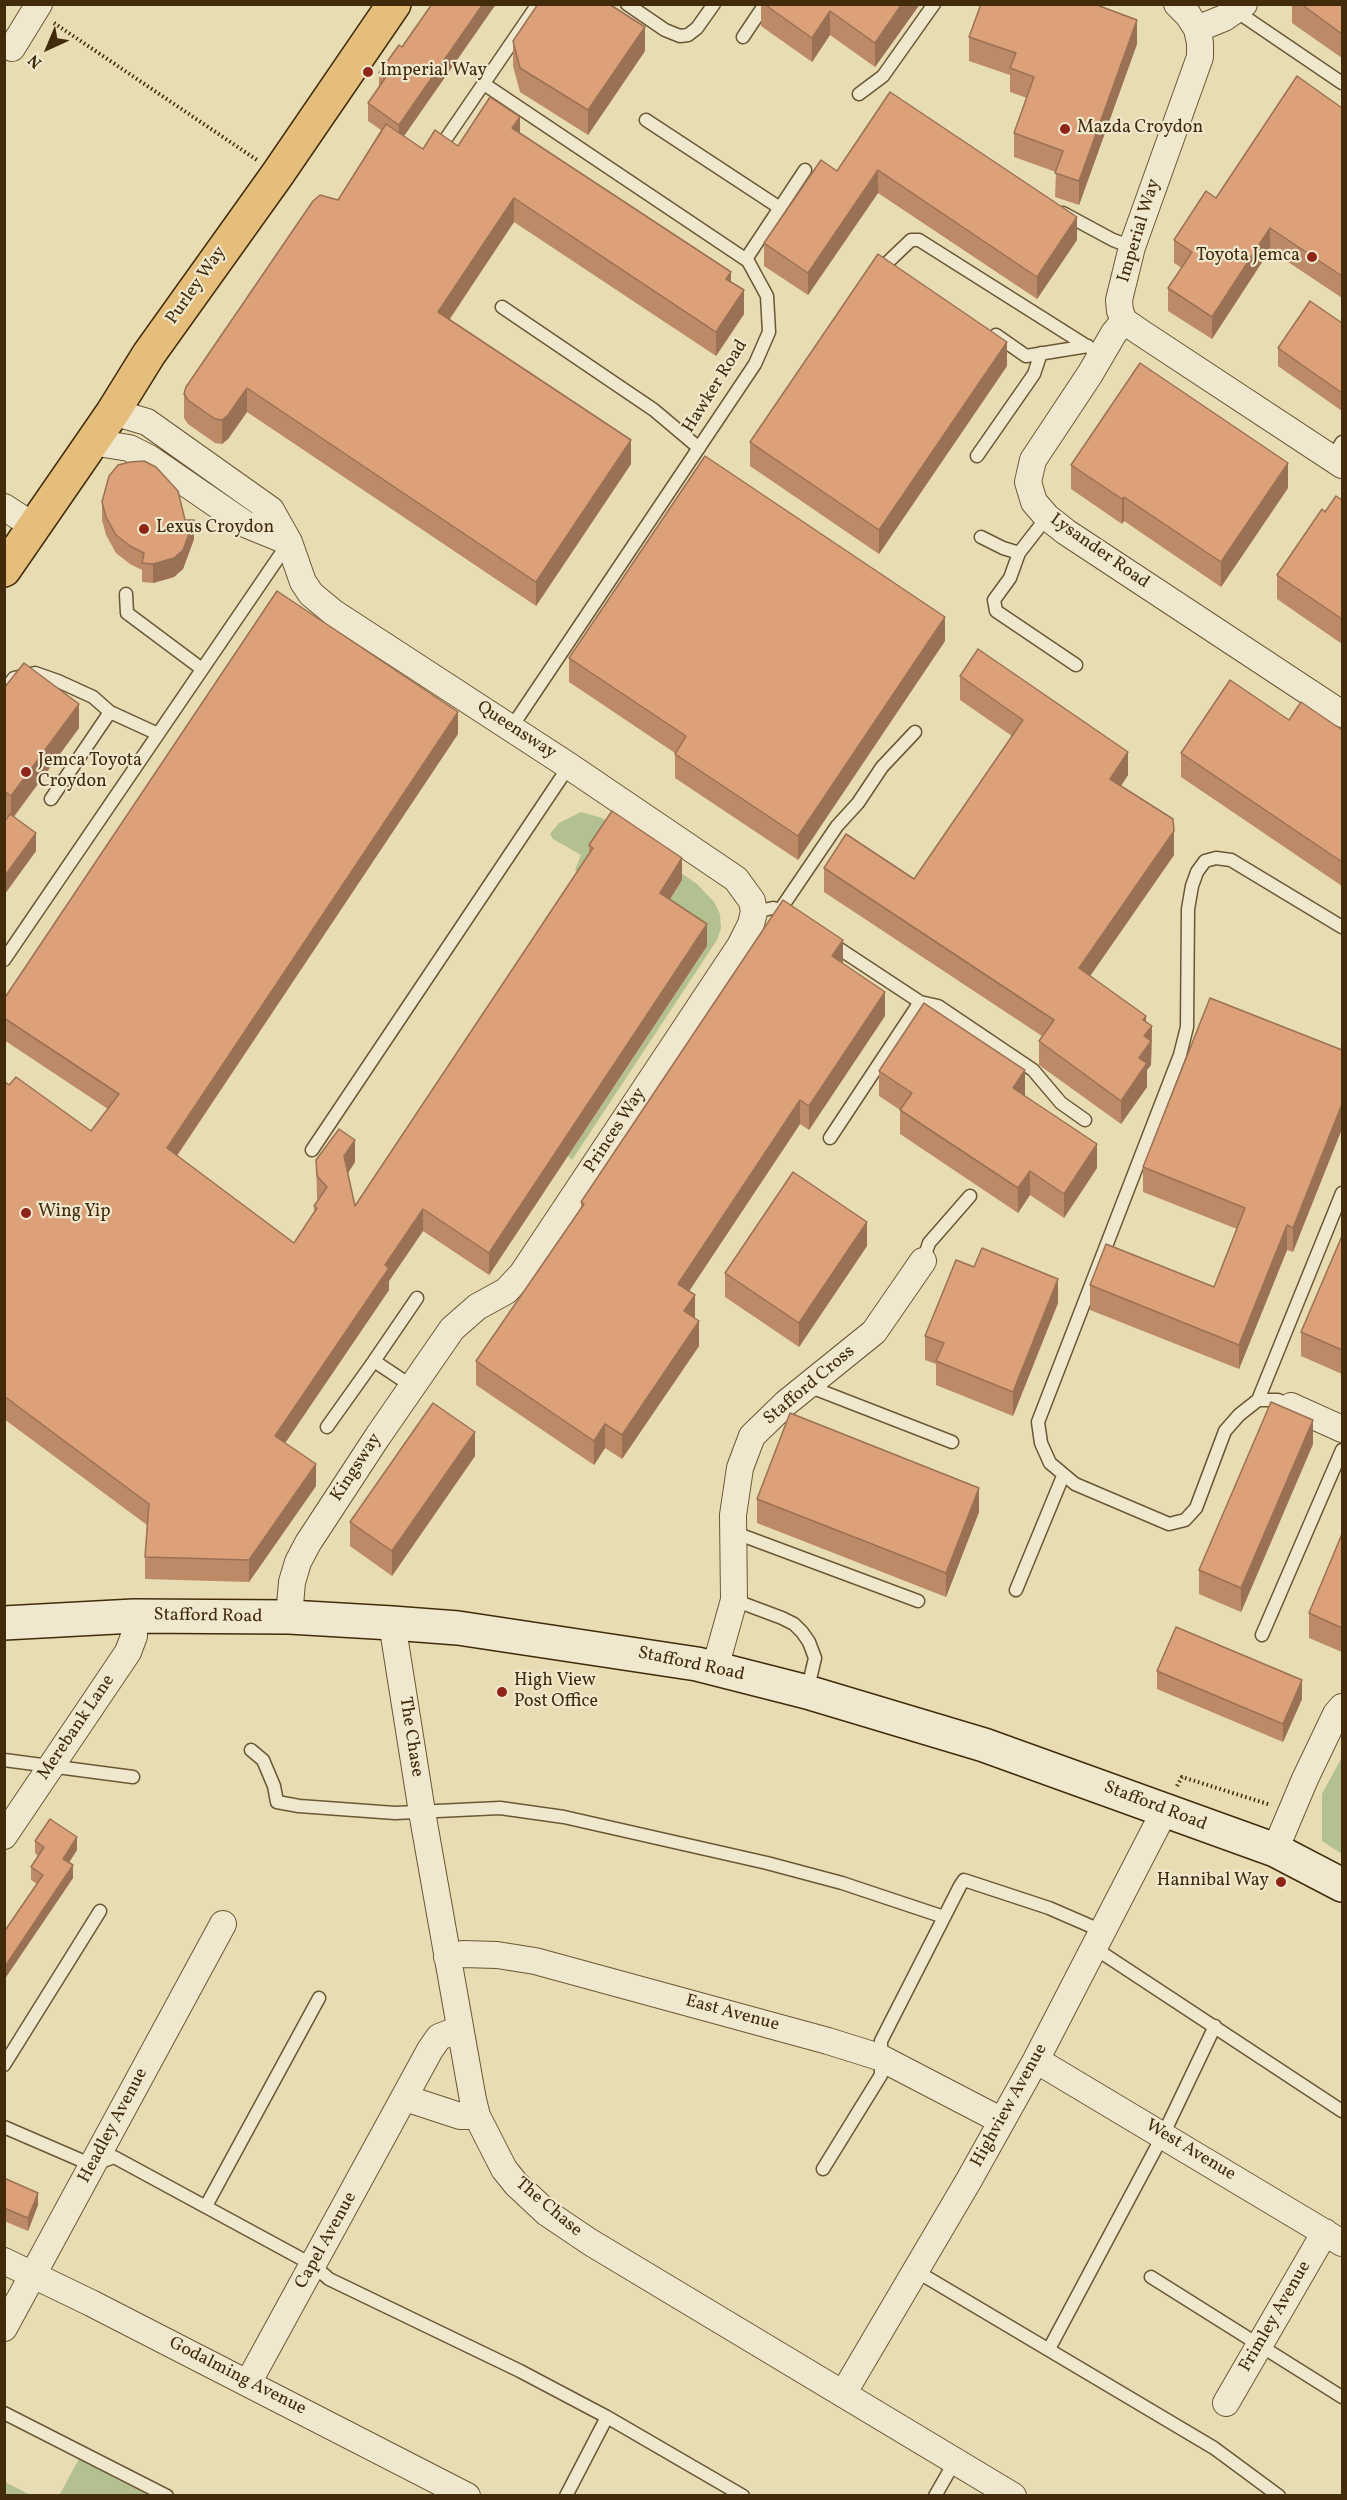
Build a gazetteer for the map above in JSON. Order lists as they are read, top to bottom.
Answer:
{
  "streets": {
    "highway": ["Purley Way"],
    "main road": ["Stafford Road"],
    "street": [
      "Imperial Way",
      "Lysander Road",
      "Queensway",
      "Princes Way",
      "Stafford Cross",
      "Kingsway",
      "Merebank Lane",
      "The Chase",
      "East Avenue",
      "Highview Avenue",
      "Headley Avenue",
      "West Avenue",
      "Capel Avenue",
      "Frimley Avenue",
      "Godalming Avenue"
    ],
    "lane": ["Hawker Road"]
  },
  "crossings": [
    ["Imperial Way", "Lysander Road"],
    ["Purley Way", "Queensway"],
    ["Hawker Road", "Queensway"],
    ["Queensway", "Princes Way"],
    ["Princes Way", "Kingsway"],
    ["Stafford Cross", "Stafford Road"],
    ["Kingsway", "Stafford Road"],
    ["Stafford Road", "Merebank Lane"],
    ["Stafford Road", "The Chase"],
    ["Stafford Road", "Highview Avenue"],
    ["The Chase", "East Avenue"],
    ["The Chase", "Highview Avenue"],
    ["The Chase", "Capel Avenue"],
    ["East Avenue", "Highview Avenue"],
    ["Highview Avenue", "West Avenue"],
    ["Headley Avenue", "Godalming Avenue"],
    ["West Avenue", "Frimley Avenue"],
    ["Capel Avenue", "Godalming Avenue"]
  ],
  "places": [
    "Imperial Way",
    "Mazda Croydon",
    "Toyota Jemca",
    "Lexus Croydon",
    "Jemca Toyota Croydon",
    "Wing Yip",
    "High View Post Office",
    "Hannibal Way"
  ],
  "north": "bottom left"
}
